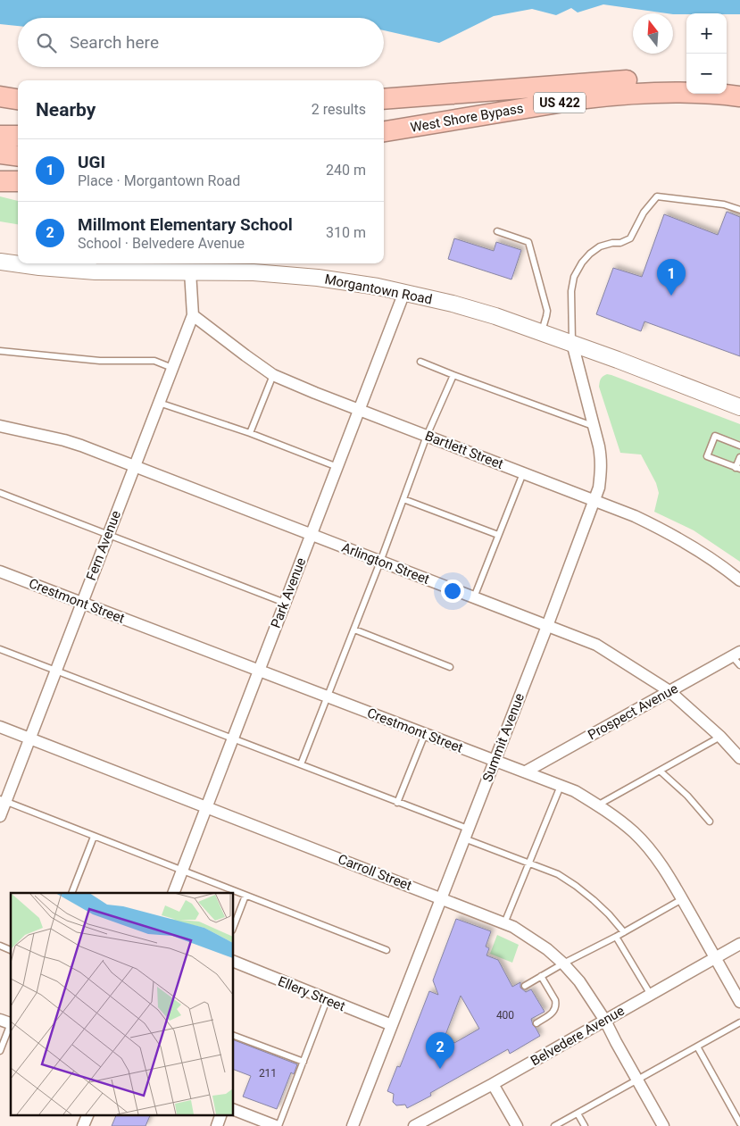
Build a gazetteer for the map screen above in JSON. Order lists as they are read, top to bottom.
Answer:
{
  "streets": {
    "highway": ["US 422", "West Shore Bypass"],
    "main road": ["Morgantown Road"],
    "street": [
      "Bartlett Street",
      "Fern Avenue",
      "Arlington Street",
      "Park Avenue",
      "Crestmont Street",
      "Prospect Avenue",
      "Summit Avenue",
      "Carroll Street",
      "Ellery Street",
      "Belvedere Avenue"
    ]
  },
  "crossings": [
    ["Morgantown Road", "Fern Avenue"],
    ["Morgantown Road", "Park Avenue"],
    ["Morgantown Road", "Summit Avenue"],
    ["Bartlett Street", "Fern Avenue"],
    ["Bartlett Street", "Park Avenue"],
    ["Bartlett Street", "Summit Avenue"],
    ["Fern Avenue", "Arlington Street"],
    ["Fern Avenue", "Crestmont Street"],
    ["Fern Avenue", "Carroll Street"],
    ["Arlington Street", "Park Avenue"],
    ["Arlington Street", "Prospect Avenue"],
    ["Arlington Street", "Summit Avenue"],
    ["Park Avenue", "Crestmont Street"],
    ["Park Avenue", "Carroll Street"],
    ["Crestmont Street", "Prospect Avenue"],
    ["Crestmont Street", "Summit Avenue"],
    ["Crestmont Street", "Belvedere Avenue"],
    ["Summit Avenue", "Carroll Street"],
    ["Summit Avenue", "Ellery Street"],
    ["Carroll Street", "Belvedere Avenue"]
  ],
  "house_numbers": ["400", "211"],
  "north": "top",
  "page": {
    "map_buttons": ["+", "−"],
    "search": "Search here",
    "heading": ["Nearby", "2 results"],
    "list": [
      {
        "mark": "1",
        "name": "UGI",
        "note": "Place · Morgantown Road",
        "value": "240 m"
      },
      {
        "mark": "2",
        "name": "Millmont Elementary School",
        "note": "School · Belvedere Avenue",
        "value": "310 m"
      }
    ],
    "pins": ["1", "2"]
  }
}
